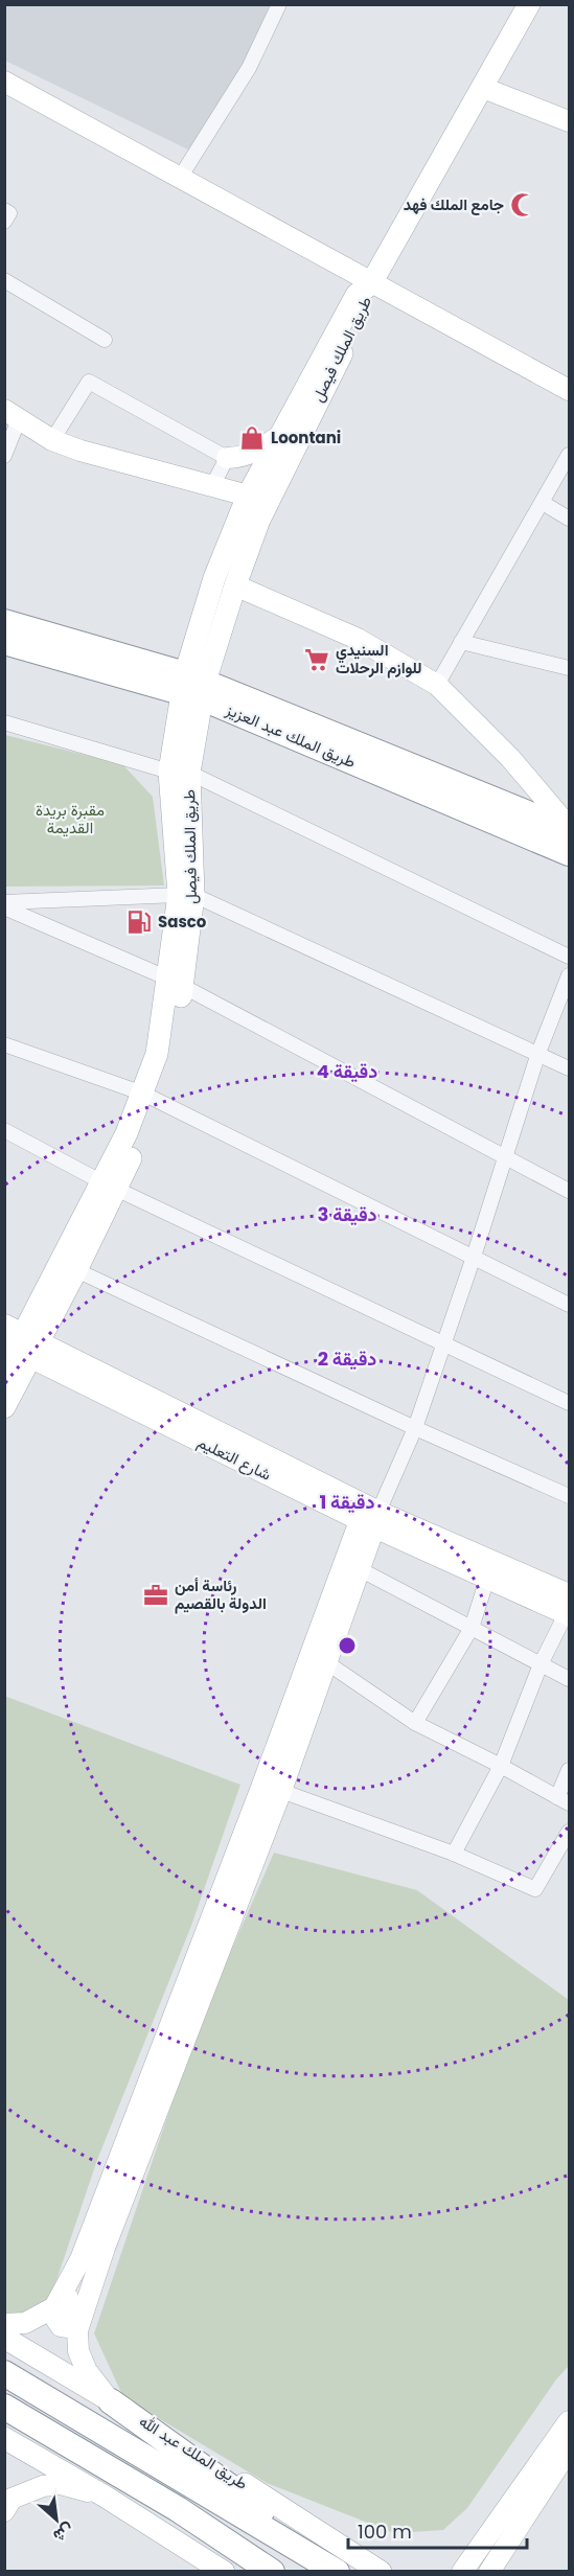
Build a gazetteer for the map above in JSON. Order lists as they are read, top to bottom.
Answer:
{
  "streets": {
    "highway": ["طريق الملك عبد العزيز", "طريق الملك عبد الله"],
    "main road": ["طريق الملك فيصل"],
    "street": ["شارع التعليم"]
  },
  "crossings": [
    ["طريق الملك فيصل", "طريق الملك عبد العزيز"],
    ["طريق الملك فيصل", "شارع التعليم"]
  ],
  "parks": ["مقبرة بريدة القديمة"],
  "places": {
    "mosque": ["جامع الملك فهد"],
    "shop": ["Loontani"],
    "supermarket": ["السنيدي للوازم الرحلات"],
    "fuel station": ["Sasco"],
    "office": ["رئاسة أمن الدولة بالقصيم"]
  },
  "scale_bar": "100 m",
  "north": "bottom right",
  "rings": [
    "4 دقيقة",
    "3 دقيقة",
    "2 دقيقة",
    "1 دقيقة"
  ]
}
